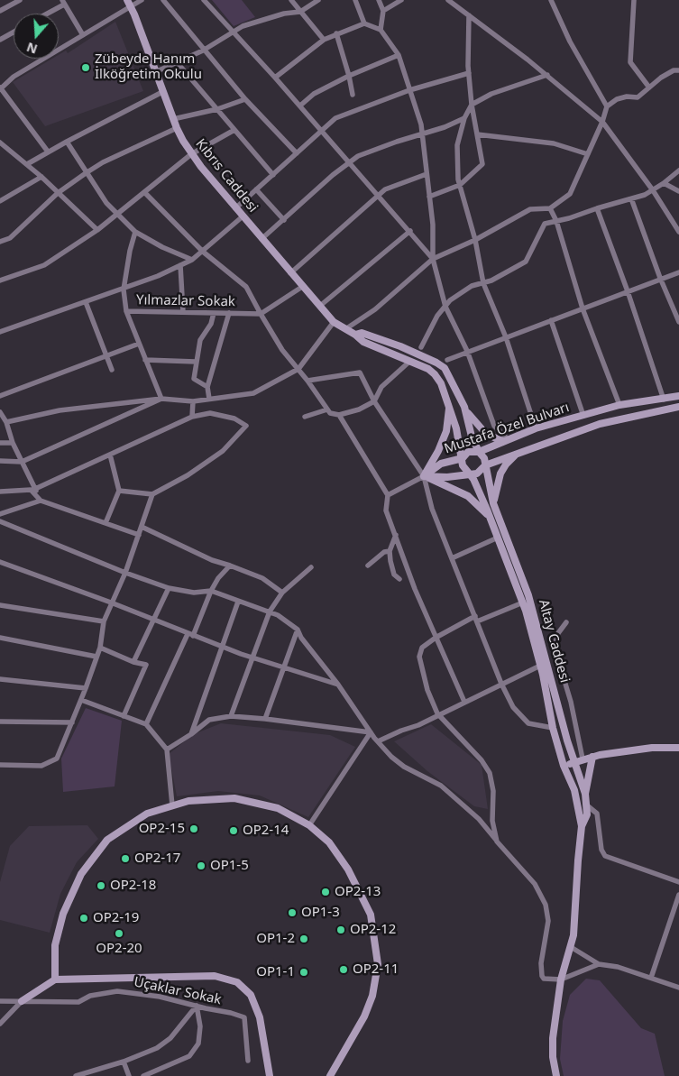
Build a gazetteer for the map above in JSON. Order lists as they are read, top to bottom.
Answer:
{
  "streets": {
    "main road": ["Kıbrıs Caddesi", "Mustafa Özel Bulvarı", "Altay Caddesi"],
    "street": ["Yılmazlar Sokak", "Uçaklar Sokak"]
  },
  "crossings": [
    ["Kıbrıs Caddesi", "Mustafa Özel Bulvarı"],
    ["Kıbrıs Caddesi", "Altay Caddesi"],
    ["Mustafa Özel Bulvarı", "Altay Caddesi"]
  ],
  "places": [
    "Zübeyde Hanım İlköğretim Okulu",
    "OP2-15",
    "OP2-14",
    "OP2-17",
    "OP1-5",
    "OP2-18",
    "OP2-13",
    "OP1-3",
    "OP2-19",
    "OP2-12",
    "OP2-20",
    "OP1-2",
    "OP2-11",
    "OP1-1"
  ],
  "north": "bottom"
}
